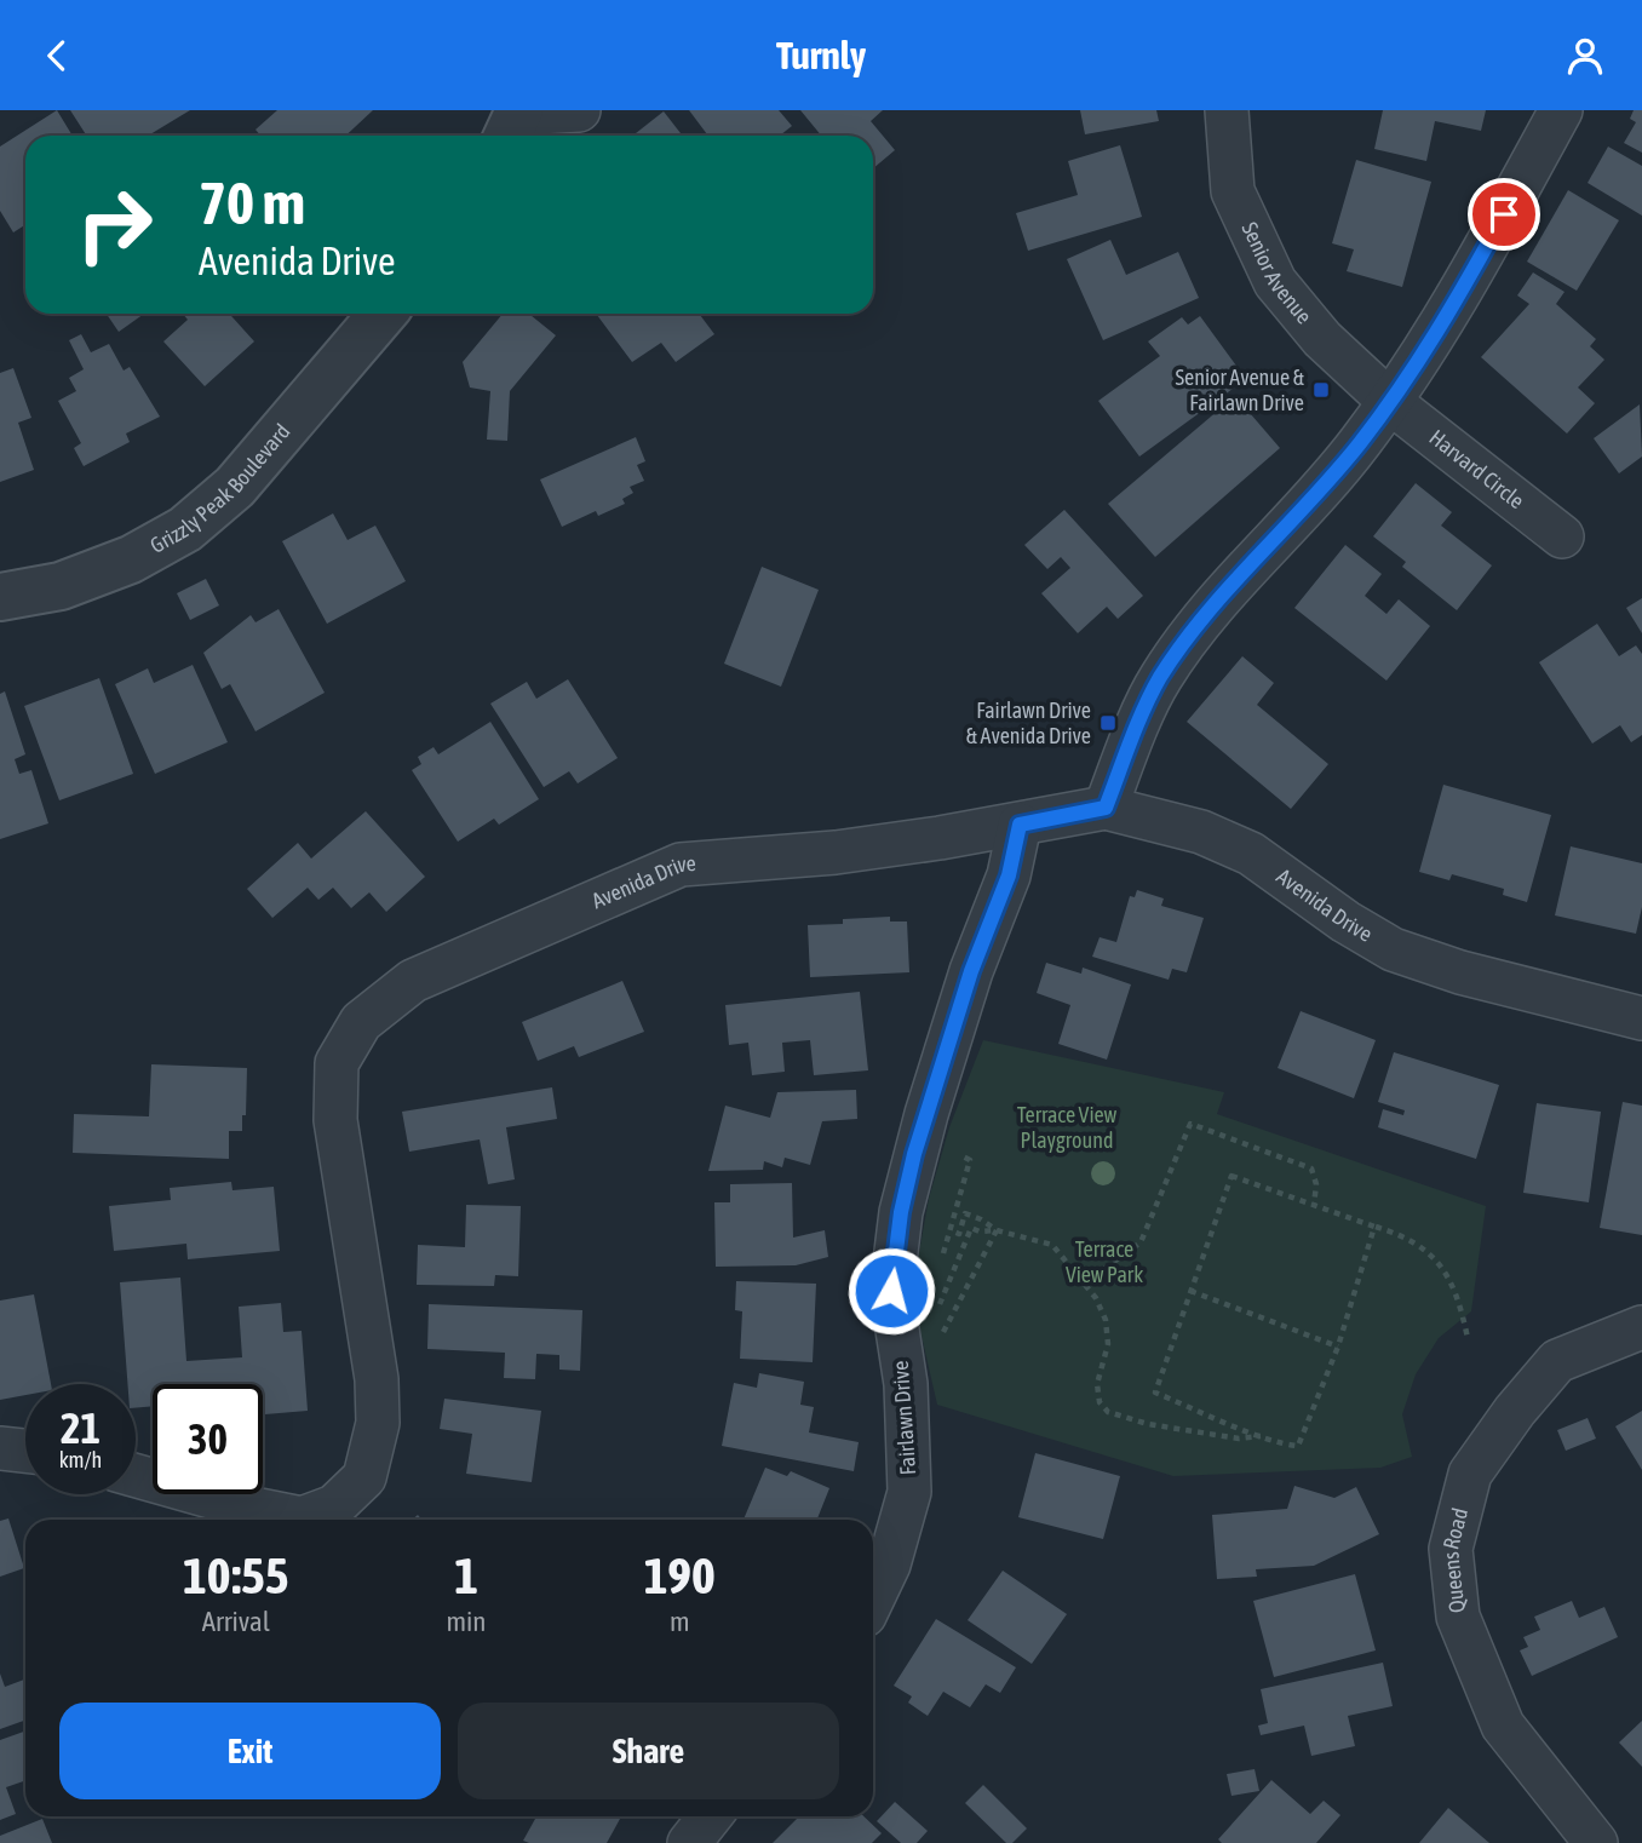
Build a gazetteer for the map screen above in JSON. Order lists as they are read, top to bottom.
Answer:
{
  "streets": {
    "street": [
      "Senior Avenue",
      "Harvard Circle",
      "Grizzly Peak Boulevard",
      "Avenida Drive",
      "Fairlawn Drive",
      "Queens Road"
    ]
  },
  "crossings": [
    ["Senior Avenue", "Harvard Circle"],
    ["Avenida Drive", "Fairlawn Drive"]
  ],
  "parks": ["Terrace View Playground", "Terrace View Park"],
  "places": {
    "transit": ["Senior Avenue & Fairlawn Drive", "Fairlawn Drive & Avenida Drive"]
  },
  "page": {
    "header": "Turnly",
    "turn": ["70 m", "Avenida Drive"],
    "speed": "21 km/h",
    "limit": "30",
    "eta": [
      "10:55",
      "Arrival",
      "1",
      "min",
      "190",
      "m"
    ],
    "buttons": ["Exit", "Share"]
  }
}
